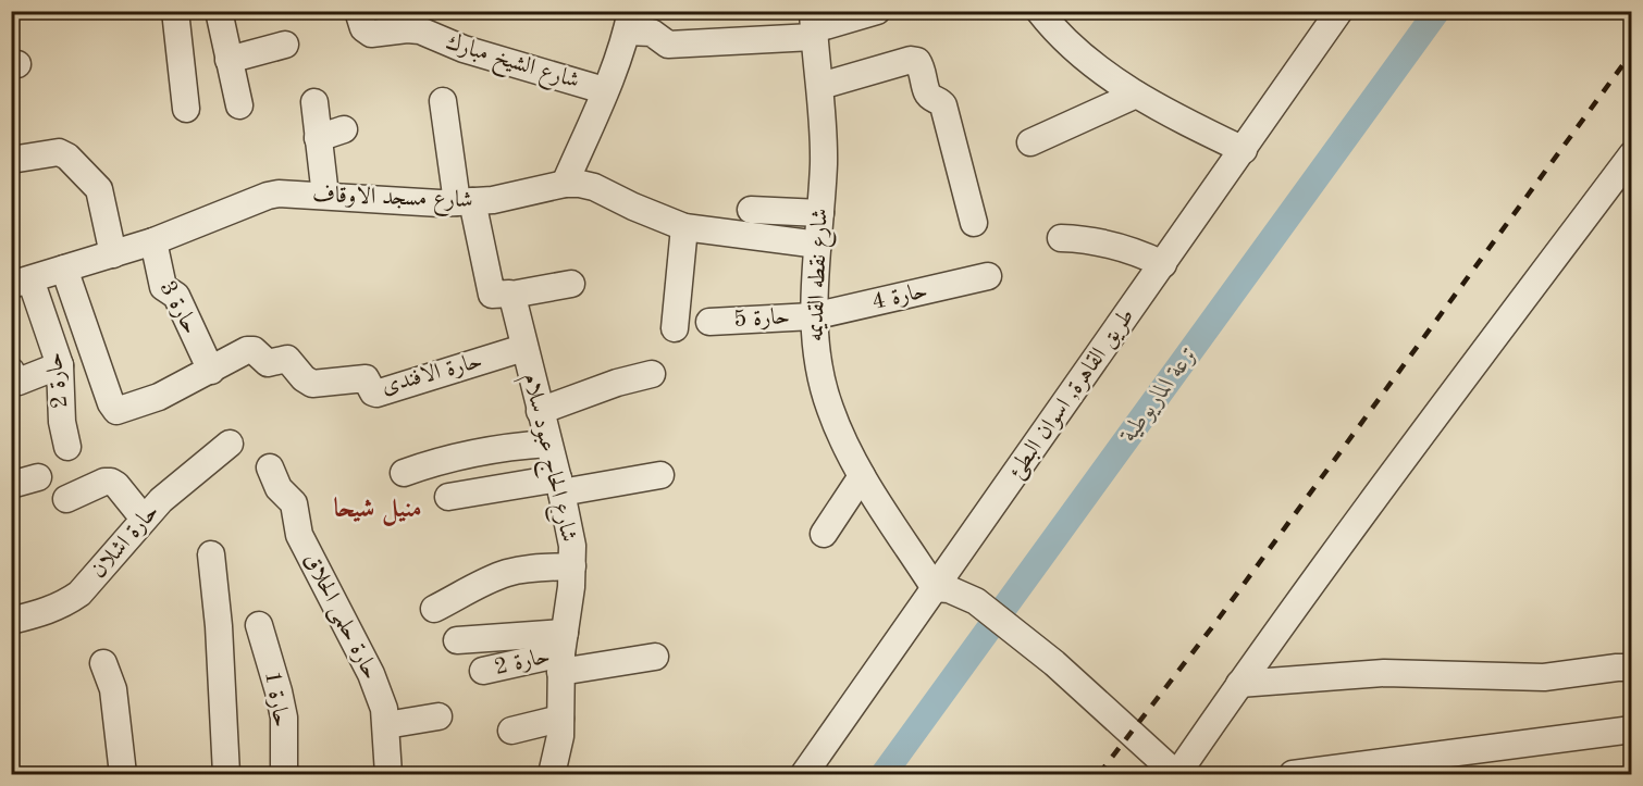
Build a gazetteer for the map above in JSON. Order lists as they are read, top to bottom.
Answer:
{
  "streets": {
    "street": [
      "شارع الشيخ مبارك",
      "شارع مسجد الاوقاف",
      "شارع نقطه القديمه",
      "حارة 4",
      "حارة 3",
      "حارة 5",
      "حارة الافندى",
      "حارة 2",
      "طريق القاهرة, اسوان البطئ",
      "شارع الحاج عبود سلام",
      "حارة اشلان",
      "حارة حلمى الحلاق",
      "حارة 1"
    ]
  },
  "crossings": [
    ["شارع مسجد الاوقاف", "شارع نقطه القديمه"],
    ["شارع مسجد الاوقاف", "حارة 3"],
    ["شارع مسجد الاوقاف", "حارة 2"],
    ["شارع نقطه القديمه", "حارة 4"],
    ["شارع نقطه القديمه", "حارة 5"],
    ["شارع نقطه القديمه", "طريق القاهرة, اسوان البطئ"],
    ["حارة 4", "حارة 5"],
    ["حارة 3", "حارة الافندى"],
    ["حارة الافندى", "شارع الحاج عبود سلام"],
    ["حارة 2", "شارع الحاج عبود سلام"]
  ],
  "districts": ["منيل شيحا"],
  "water": ["ترعة الماريوطية"]
}
